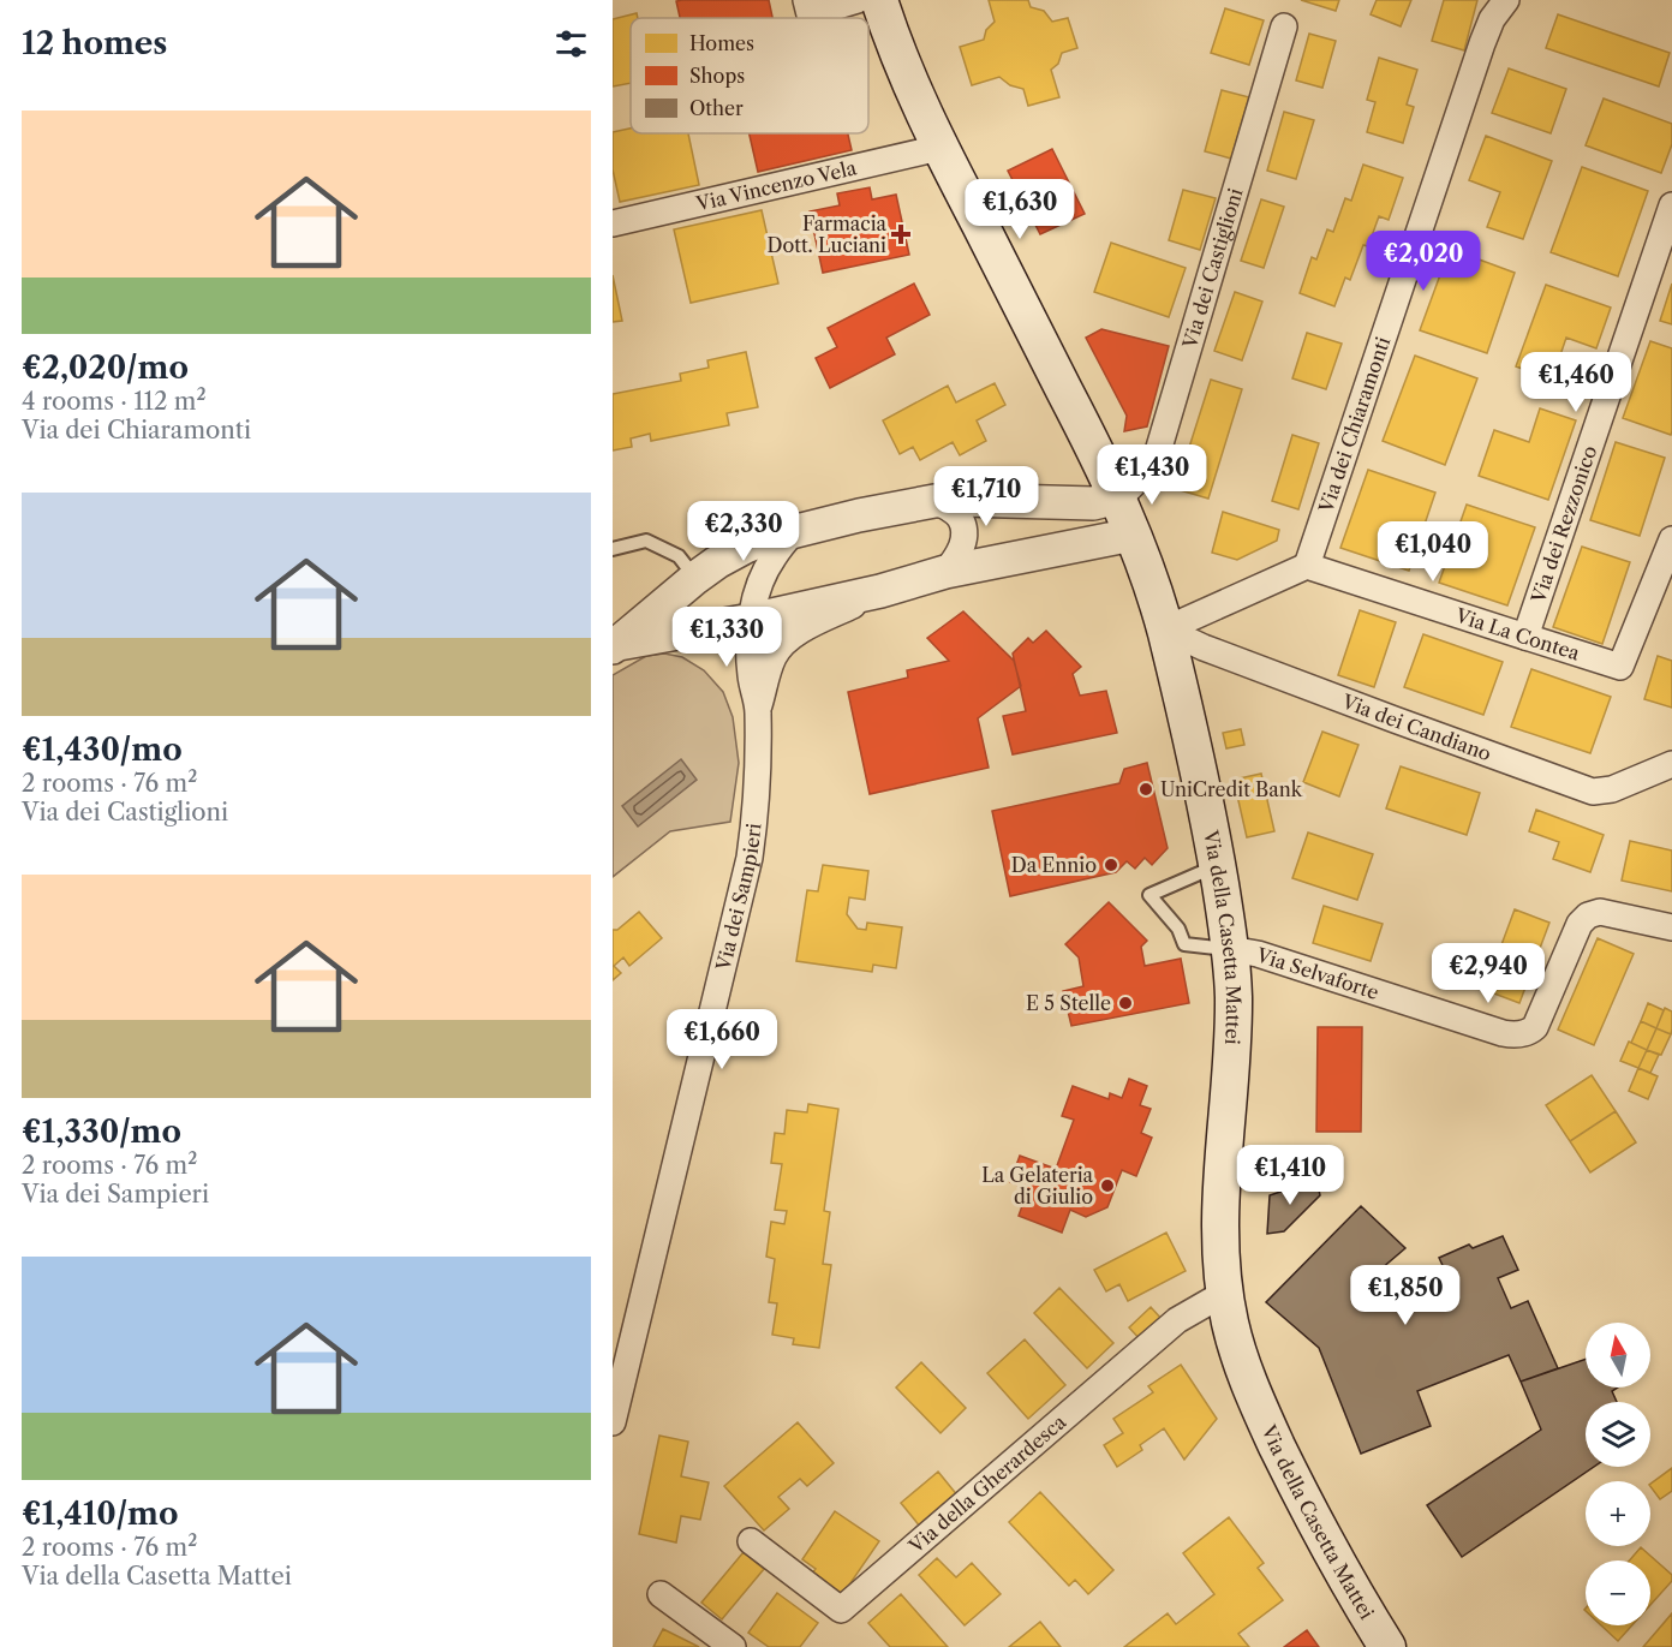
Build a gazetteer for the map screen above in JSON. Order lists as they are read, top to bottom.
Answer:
{
  "streets": {
    "main road": ["Via della Casetta Mattei"],
    "street": [
      "Via Vincenzo Vela",
      "Via dei Castiglioni",
      "Via dei Chiaramonti",
      "Via dei Rezzonico",
      "Via La Contea",
      "Via dei Candiano",
      "Via dei Sampieri",
      "Via Selvaforte",
      "Via della Gherardesca"
    ]
  },
  "crossings": [
    ["Via Vincenzo Vela", "Via della Casetta Mattei"],
    ["Via dei Castiglioni", "Via della Casetta Mattei"],
    ["Via dei Chiaramonti", "Via La Contea"],
    ["Via dei Rezzonico", "Via La Contea"],
    ["Via dei Candiano", "Via della Casetta Mattei"],
    ["Via della Casetta Mattei", "Via Selvaforte"],
    ["Via della Casetta Mattei", "Via della Gherardesca"]
  ],
  "places": {
    "health": ["Farmacia Dott. Luciani"],
    "other": [
      "UniCredit Bank",
      "Da Ennio",
      "E 5 Stelle",
      "La Gelateria di Giulio"
    ]
  },
  "legend": ["Homes", "Shops", "Other"],
  "north": "top",
  "page": {
    "heading": "12 homes",
    "list": [
      {
        "name": "€2,020/mo",
        "note": "4 rooms · 112 m² · Via dei Chiaramonti"
      },
      {
        "name": "€1,430/mo",
        "note": "2 rooms · 76 m² · Via dei Castiglioni"
      },
      {
        "name": "€1,330/mo",
        "note": "2 rooms · 76 m² · Via dei Sampieri"
      },
      {
        "name": "€1,410/mo",
        "note": "2 rooms · 76 m² · Via della Casetta Mattei"
      }
    ],
    "price": [
      "€1,630",
      "€2,020",
      "€1,460",
      "€1,430",
      "€1,710",
      "€2,330",
      "€1,040",
      "€1,330",
      "€2,940",
      "€1,660",
      "€1,410",
      "€1,850"
    ],
    "map_buttons": ["+", "−"]
  }
}
